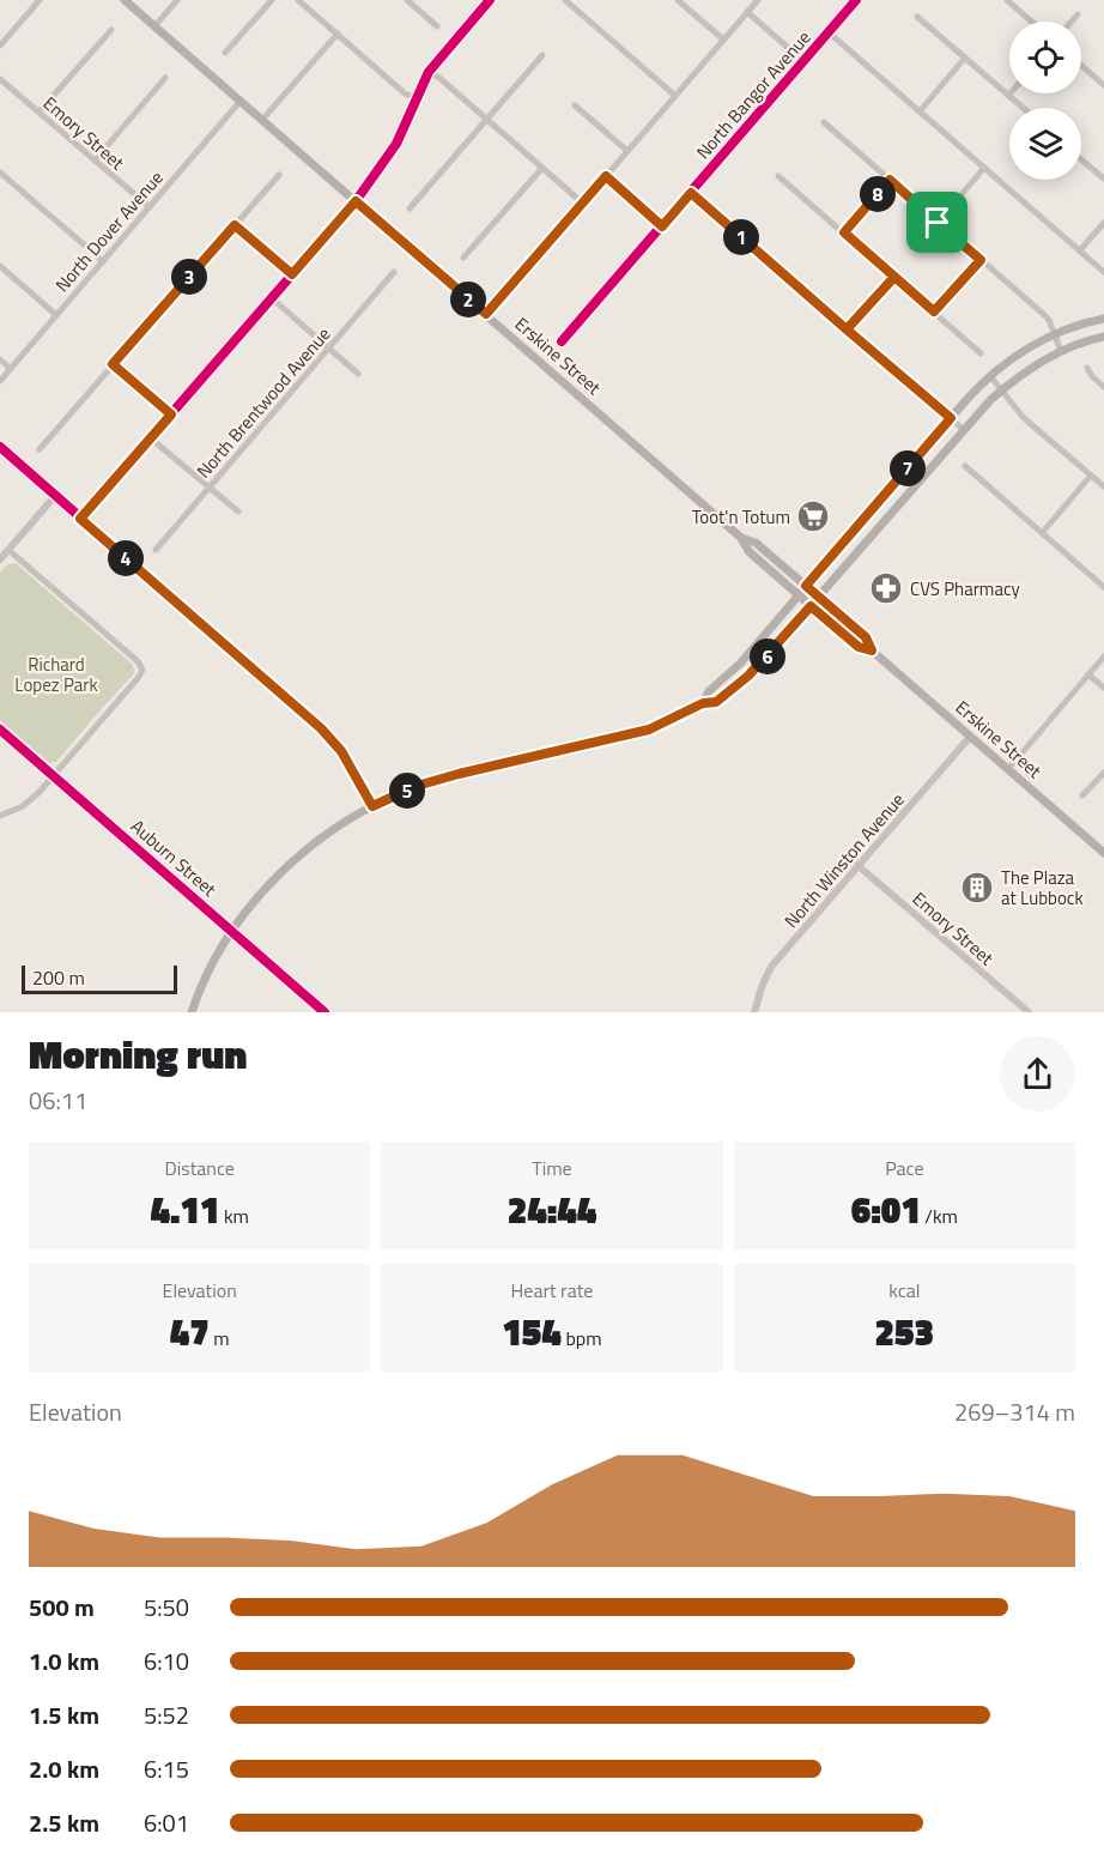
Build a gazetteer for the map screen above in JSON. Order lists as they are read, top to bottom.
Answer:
{
  "streets": {
    "main road": ["Erskine Street"],
    "street": [
      "North Bangor Avenue",
      "Emory Street",
      "North Dover Avenue",
      "North Brentwood Avenue",
      "Auburn Street",
      "North Winston Avenue"
    ]
  },
  "crossings": [
    ["Emory Street", "North Dover Avenue"],
    ["Emory Street", "North Winston Avenue"],
    ["North Dover Avenue", "Erskine Street"],
    ["Erskine Street", "North Winston Avenue"]
  ],
  "parks": ["Richard Lopez Park"],
  "places": {
    "supermarket": ["Toot'n Totum"],
    "pharmacy": ["CVS Pharmacy"],
    "building": ["The Plaza at Lubbock"]
  },
  "scale_bar": "200 m",
  "page": {
    "pins": [
      "8",
      "1",
      "3",
      "2",
      "7",
      "4",
      "6",
      "5"
    ],
    "scale": "200 m",
    "heading": ["Morning run", "06:11"],
    "stats": [
      ["Distance", "4.11 km"],
      ["Time", "24:44"],
      ["Pace", "6:01 /km"],
      ["Elevation", "47 m"],
      ["Heart rate", "154 bpm"],
      ["kcal", "253"]
    ],
    "chart": ["Elevation", "269–314 m"],
    "list": [
      {
        "name": "500 m",
        "note": "5:50"
      },
      {
        "name": "1.0 km",
        "note": "6:10"
      },
      {
        "name": "1.5 km",
        "note": "5:52"
      },
      {
        "name": "2.0 km",
        "note": "6:15"
      },
      {
        "name": "2.5 km",
        "note": "6:01"
      }
    ]
  }
}
